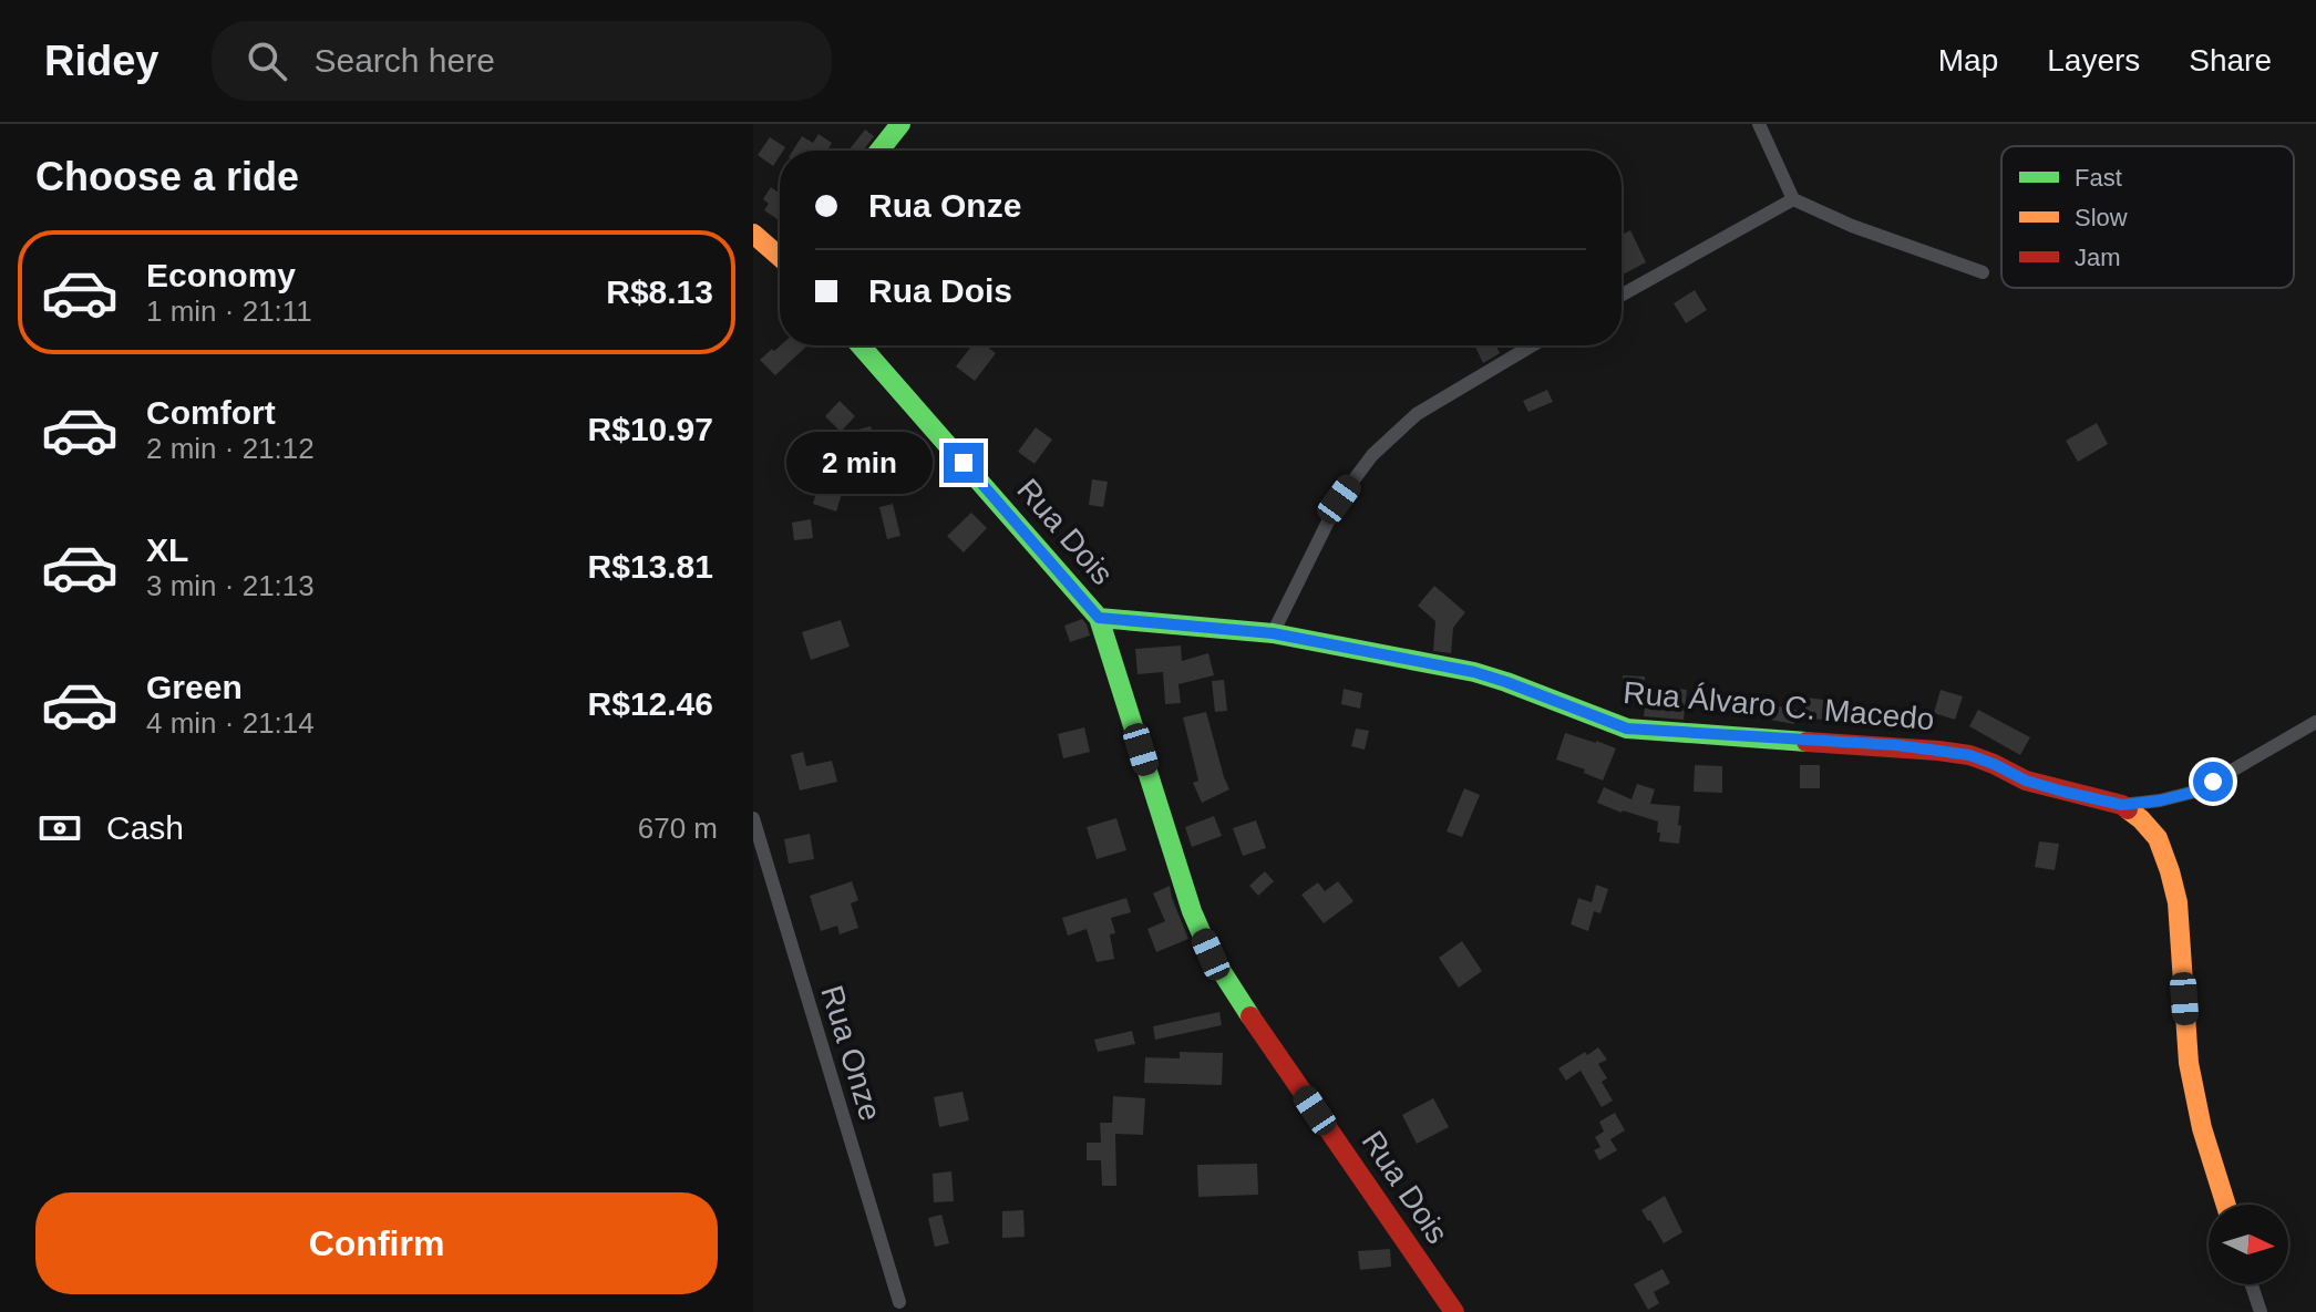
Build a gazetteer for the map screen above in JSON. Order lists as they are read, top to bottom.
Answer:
{
  "streets": {
    "street": ["Rua Dois", "Rua Álvaro C. Macedo", "Rua Onze"]
  },
  "crossings": [
    ["Rua Dois", "Rua Álvaro C. Macedo"]
  ],
  "legend": ["Fast", "Slow", "Jam"],
  "north": "right",
  "page": {
    "header": "Ridey",
    "search": "Search here",
    "nav": ["Map", "Layers", "Share"],
    "heading": "Choose a ride",
    "banner": ["Rua Onze", "Rua Dois"],
    "list": [
      {
        "name": "Economy",
        "note": "1 min · 21:11",
        "value": "R$8.13"
      },
      {
        "name": "Comfort",
        "note": "2 min · 21:12",
        "value": "R$10.97"
      },
      {
        "name": "XL",
        "note": "3 min · 21:13",
        "value": "R$13.81"
      },
      {
        "name": "Green",
        "note": "4 min · 21:14",
        "value": "R$12.46"
      }
    ],
    "bubble": "2 min",
    "pay": ["Cash", "670 m"],
    "buttons": "Confirm"
  }
}
